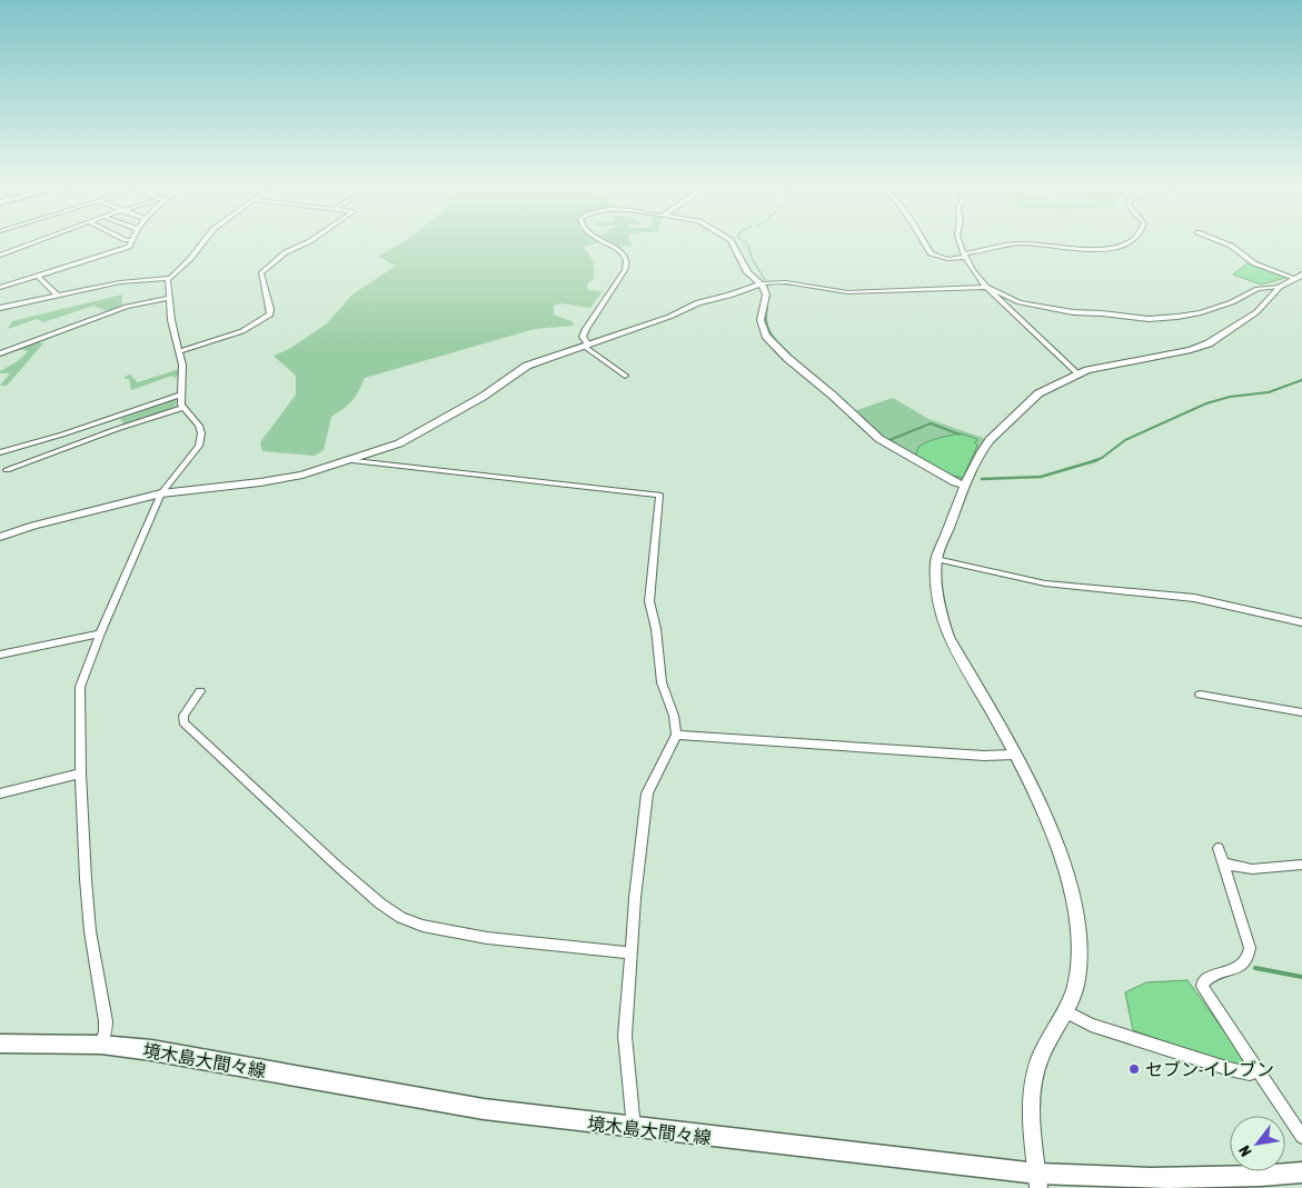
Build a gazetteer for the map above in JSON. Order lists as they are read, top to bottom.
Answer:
{
  "streets": {
    "main road": ["境木島大間々線"]
  },
  "places": ["セブン-イレブン"],
  "north": "bottom left"
}
